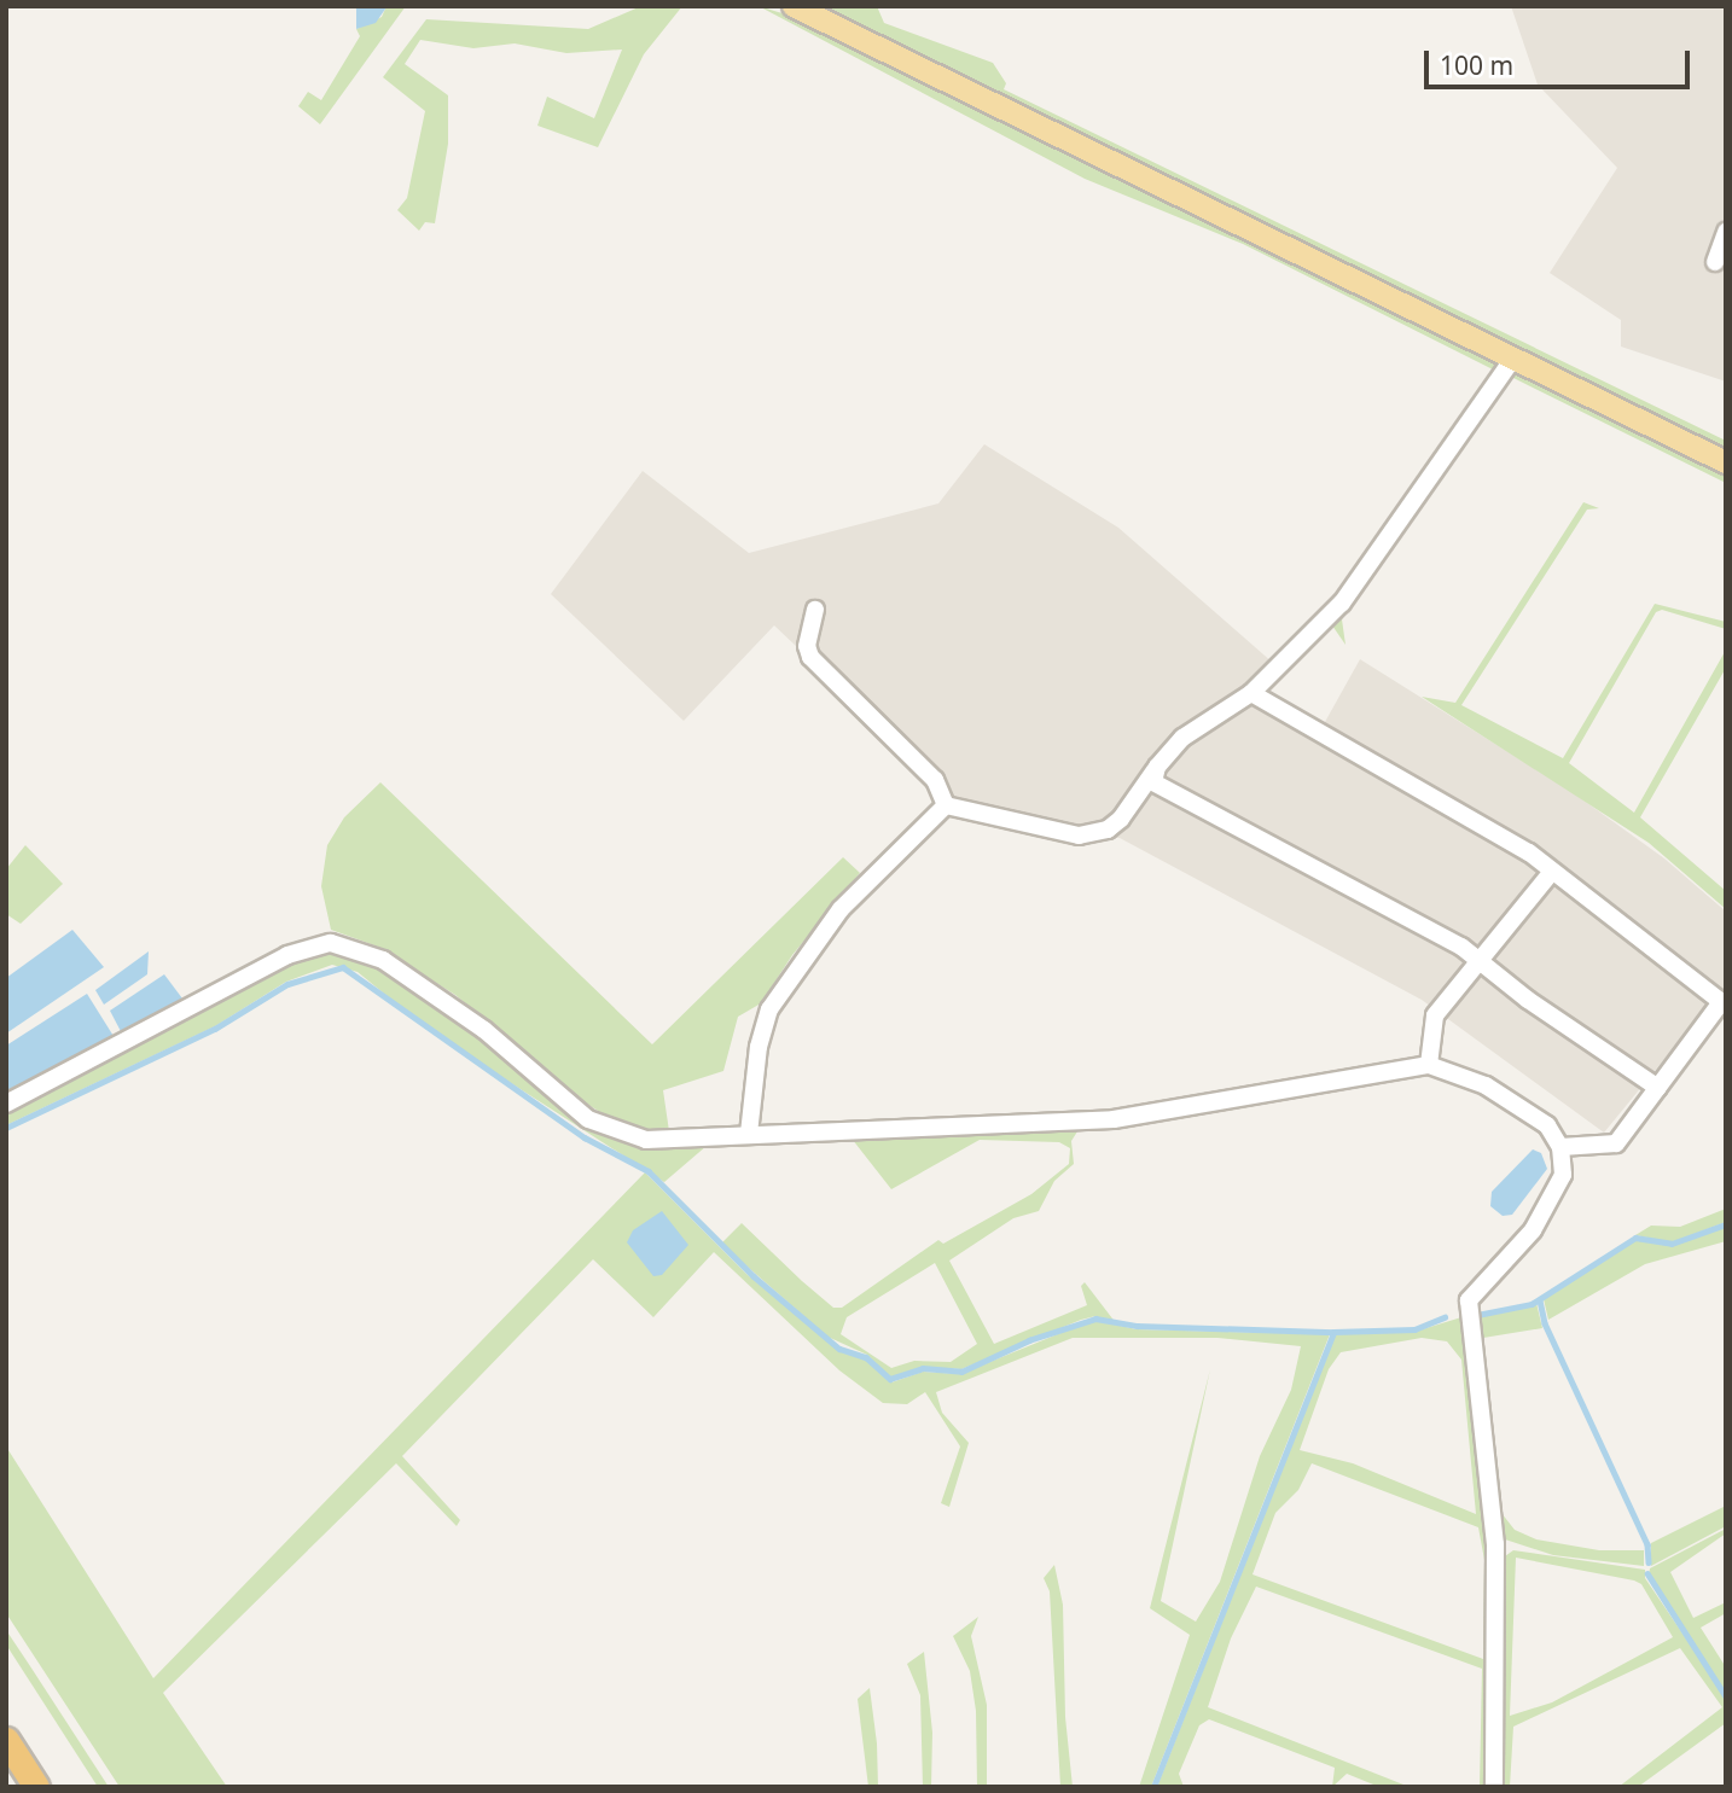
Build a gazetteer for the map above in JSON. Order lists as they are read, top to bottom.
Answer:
{
  "scale_bar": "100 m"
}
